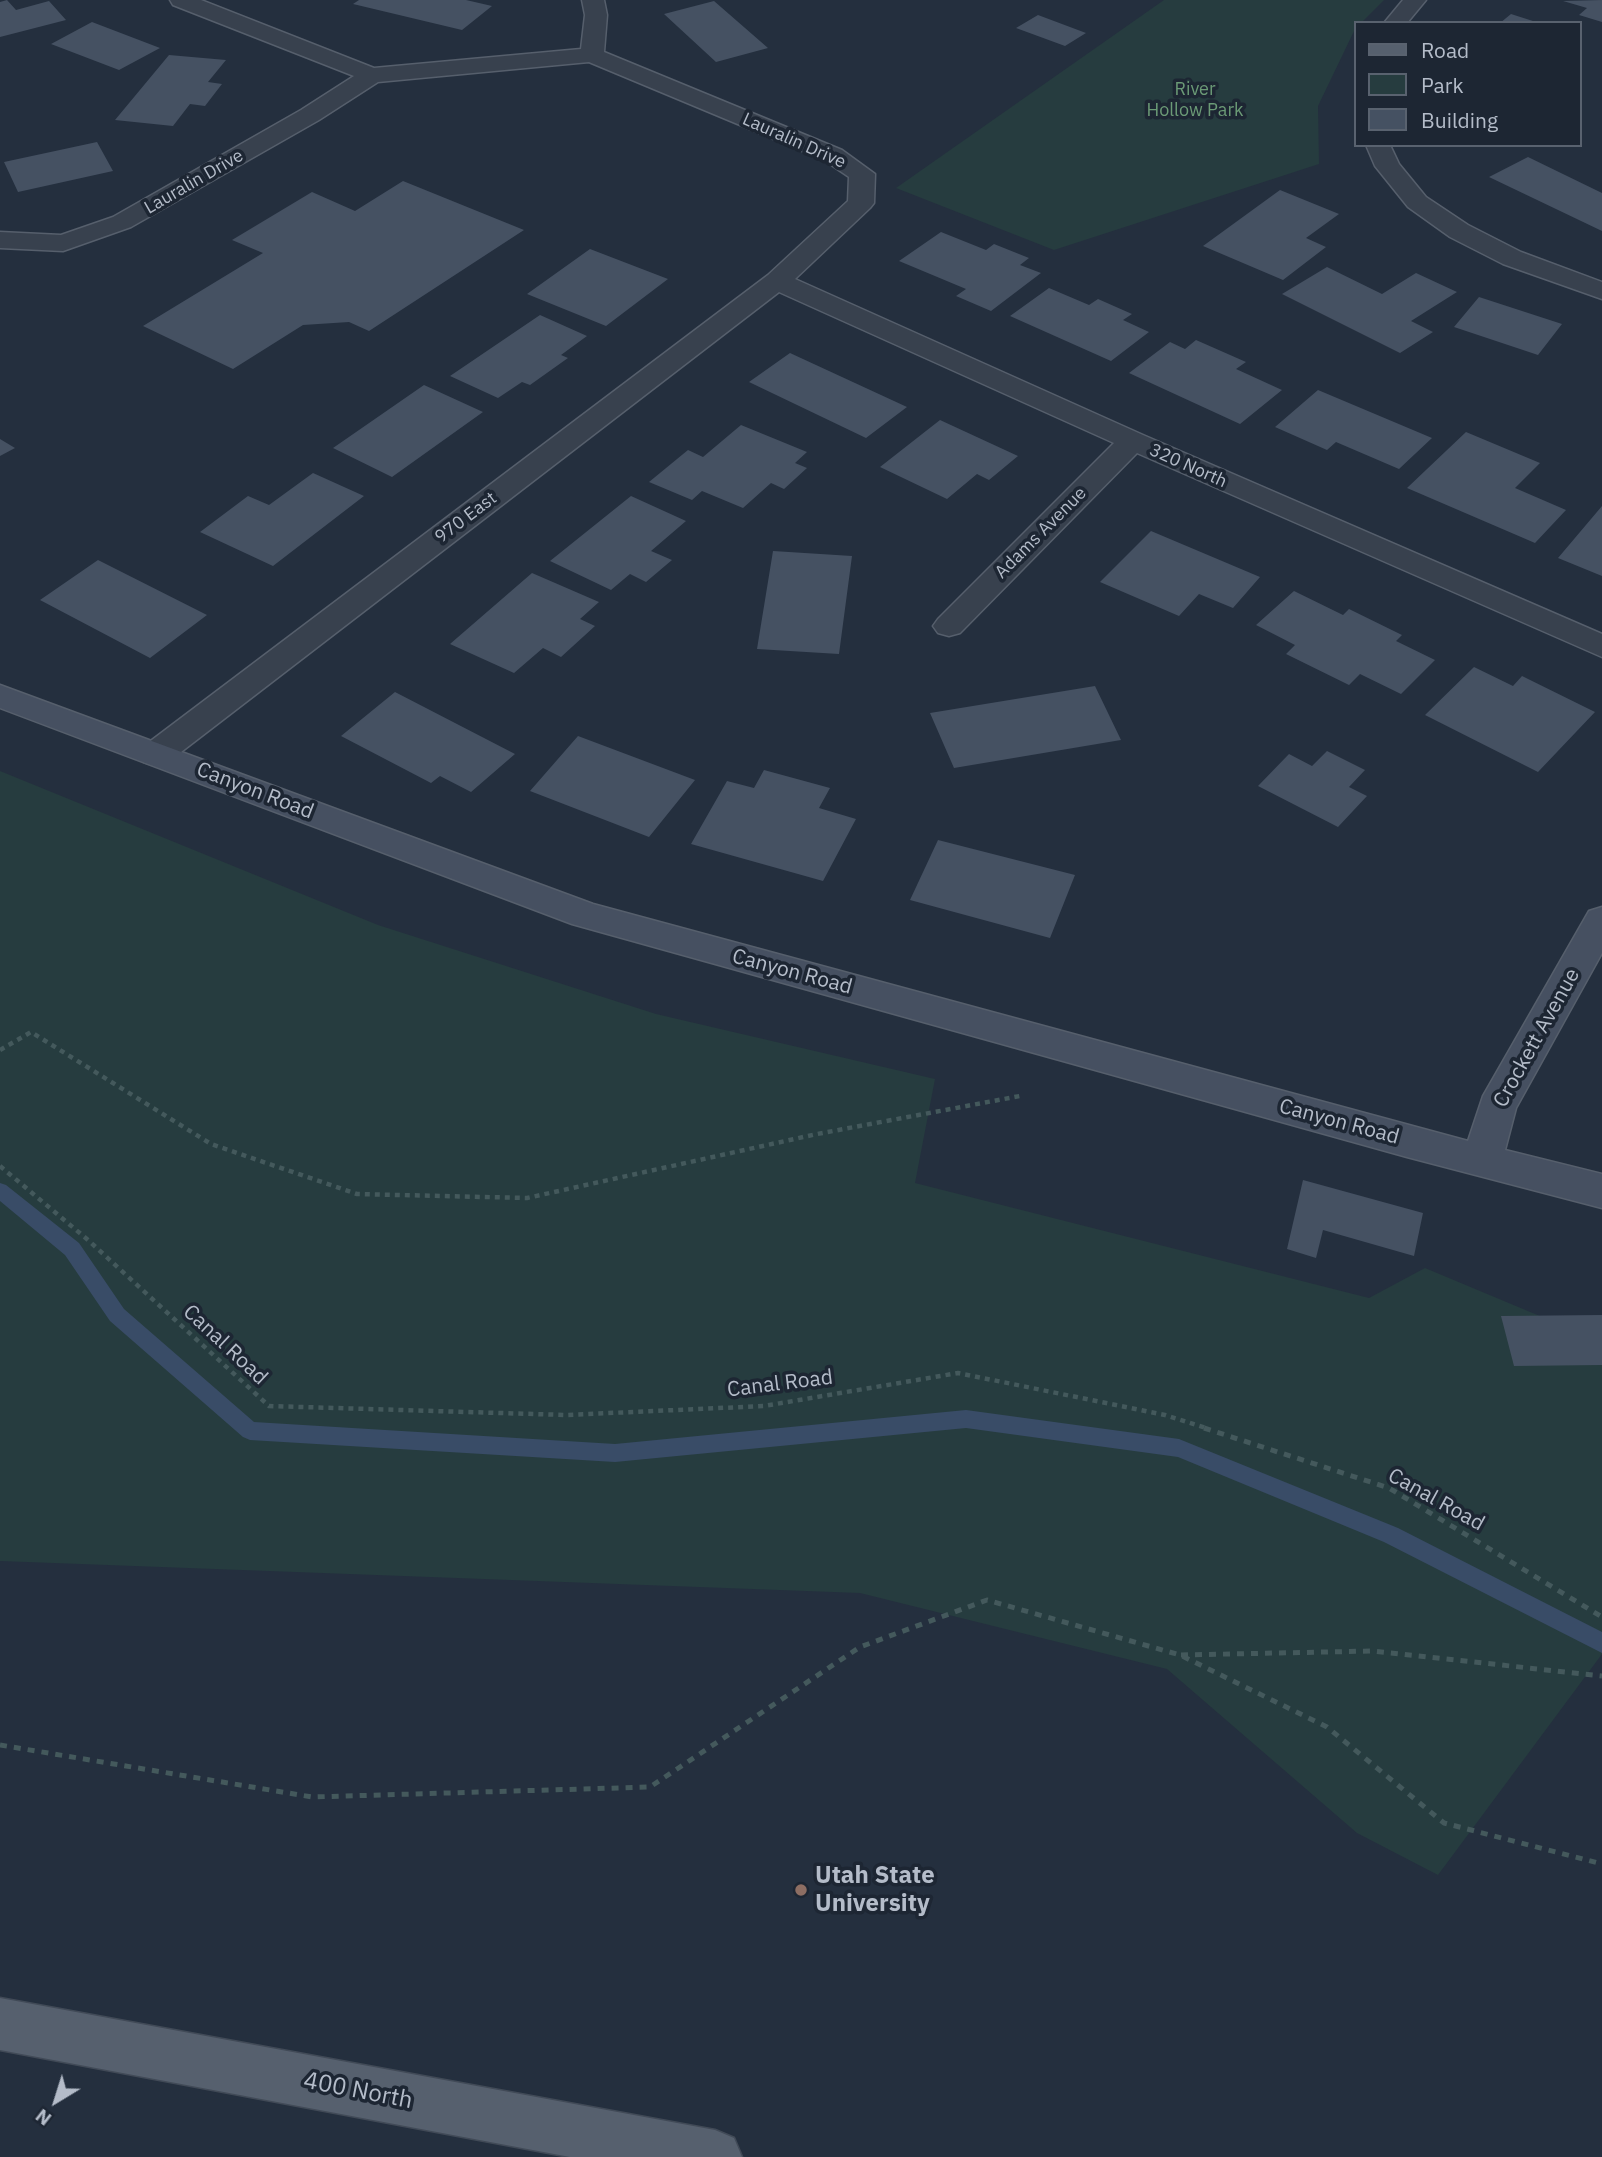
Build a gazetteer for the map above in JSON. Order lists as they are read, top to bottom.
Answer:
{
  "streets": {
    "main road": ["400 North"],
    "street": [
      "Lauralin Drive",
      "320 North",
      "970 East",
      "Adams Avenue",
      "Canyon Road",
      "Crockett Avenue"
    ],
    "path": ["Canal Road"]
  },
  "crossings": [
    ["Lauralin Drive", "320 North"],
    ["Lauralin Drive", "970 East"],
    ["320 North", "970 East"],
    ["320 North", "Adams Avenue"],
    ["970 East", "Canyon Road"],
    ["Canyon Road", "Crockett Avenue"]
  ],
  "parks": ["River Hollow Park"],
  "places": ["Utah State University"],
  "legend": ["Road", "Park", "Building"],
  "north": "bottom left"
}
